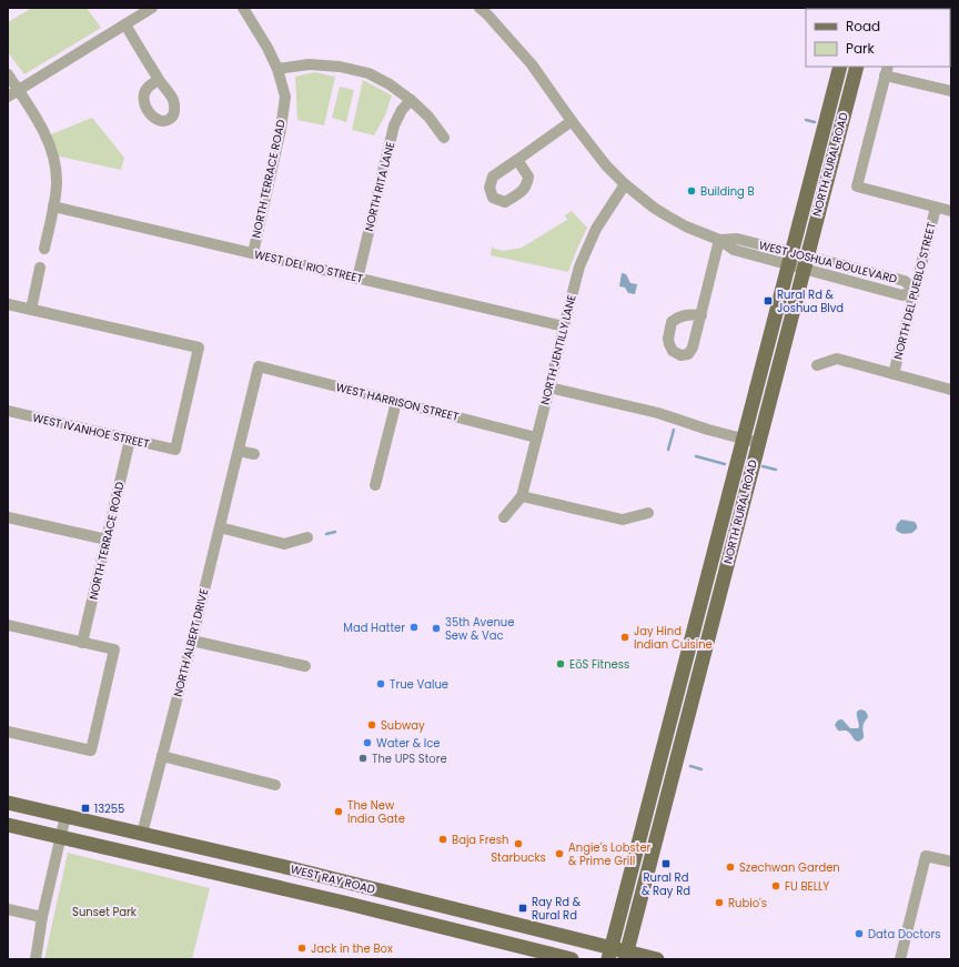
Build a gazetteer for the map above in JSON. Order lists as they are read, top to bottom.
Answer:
{
  "streets": {
    "main road": ["NORTH RURAL ROAD", "WEST RAY ROAD"],
    "street": [
      "NORTH TERRACE ROAD",
      "NORTH RITA LANE",
      "WEST JOSHUA BOULEVARD",
      "WEST DEL RIO STREET",
      "NORTH DEL PUEBLO STREET",
      "NORTH JENTILLY LANE",
      "WEST HARRISON STREET",
      "WEST IVANHOE STREET",
      "NORTH ALBERT DRIVE"
    ]
  },
  "crossings": [
    ["NORTH RURAL ROAD", "WEST JOSHUA BOULEVARD"],
    ["NORTH RURAL ROAD", "WEST RAY ROAD"],
    ["NORTH TERRACE ROAD", "WEST DEL RIO STREET"],
    ["NORTH TERRACE ROAD", "WEST IVANHOE STREET"],
    ["NORTH RITA LANE", "WEST DEL RIO STREET"],
    ["WEST JOSHUA BOULEVARD", "NORTH DEL PUEBLO STREET"],
    ["WEST JOSHUA BOULEVARD", "NORTH JENTILLY LANE"],
    ["WEST DEL RIO STREET", "NORTH JENTILLY LANE"],
    ["NORTH JENTILLY LANE", "WEST HARRISON STREET"],
    ["WEST HARRISON STREET", "NORTH ALBERT DRIVE"],
    ["NORTH ALBERT DRIVE", "WEST RAY ROAD"]
  ],
  "parks": ["Sunset Park"],
  "places": {
    "other": [
      "Building B",
      "Mad Hatter",
      "35th Avenue Sew & Vac",
      "Jay Hind Indian Cuisine",
      "EōS Fitness",
      "True Value",
      "Subway",
      "Water & Ice",
      "The UPS Store",
      "The New India Gate",
      "Baja Fresh",
      "Starbucks",
      "Angie's Lobster & Prime Grill",
      "Szechwan Garden",
      "FU BELLY",
      "Rubio's",
      "Data Doctors",
      "Jack in the Box"
    ],
    "transit": [
      "Rural Rd & Joshua Blvd",
      "13255",
      "Rural Rd & Ray Rd",
      "Ray Rd & Rural Rd"
    ]
  },
  "legend": ["Road", "Park"]
}
